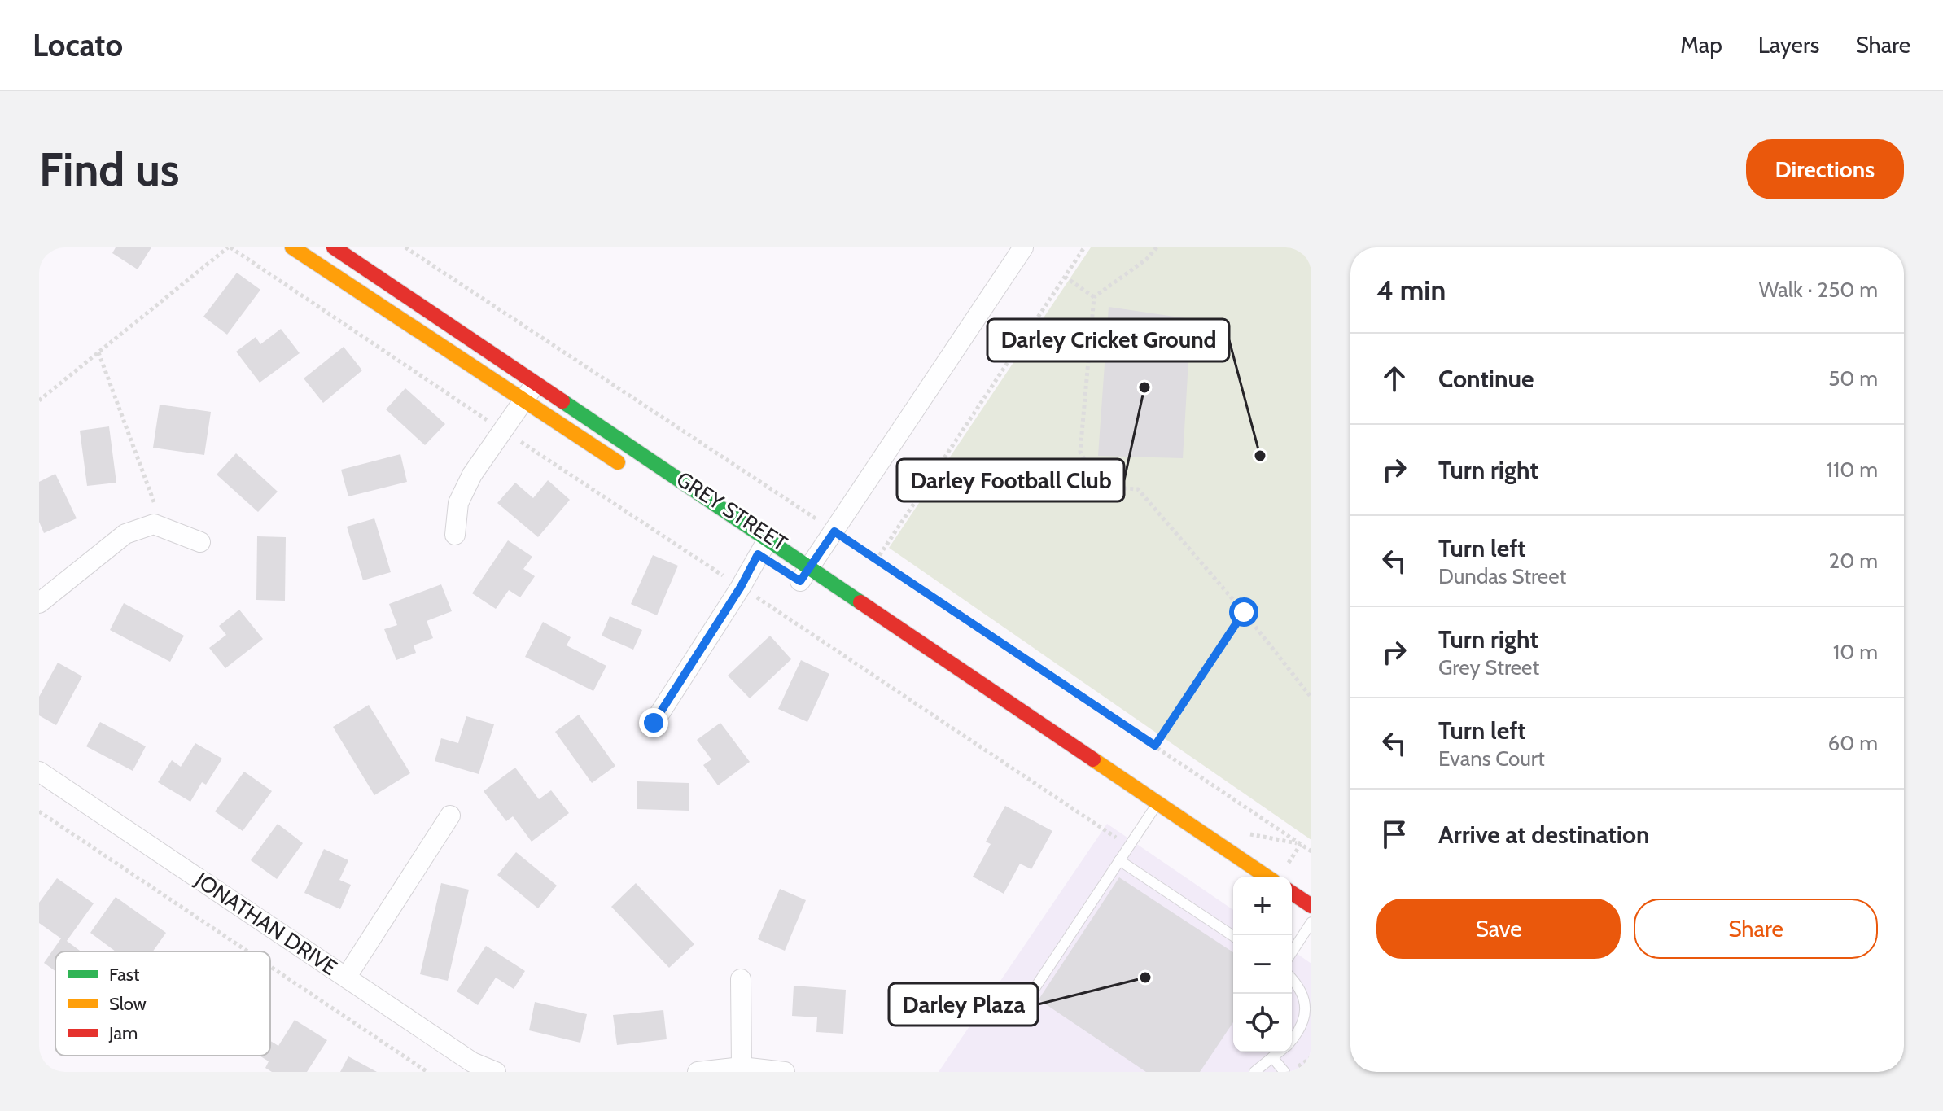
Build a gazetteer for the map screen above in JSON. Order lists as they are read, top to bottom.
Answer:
{
  "streets": {
    "street": ["GREY STREET", "JONATHAN DRIVE"]
  },
  "places": ["Darley Football Club", "Darley Cricket Ground", "Darley Plaza"],
  "legend": ["Fast", "Slow", "Jam"],
  "page": {
    "header": "Locato",
    "nav": ["Map", "Layers", "Share"],
    "buttons": [
      "Directions",
      ["Save", "Share"]
    ],
    "title": "Find us",
    "heading": ["4 min", "Walk · 250 m"],
    "list": [
      ["Continue", "50 m"],
      ["Turn right", "110 m"],
      ["Turn left", "Dundas Street", "20 m"],
      ["Turn right", "Grey Street", "10 m"],
      ["Turn left", "Evans Court", "60 m"],
      "Arrive at destination"
    ],
    "map_buttons": ["+", "−"]
  }
}
